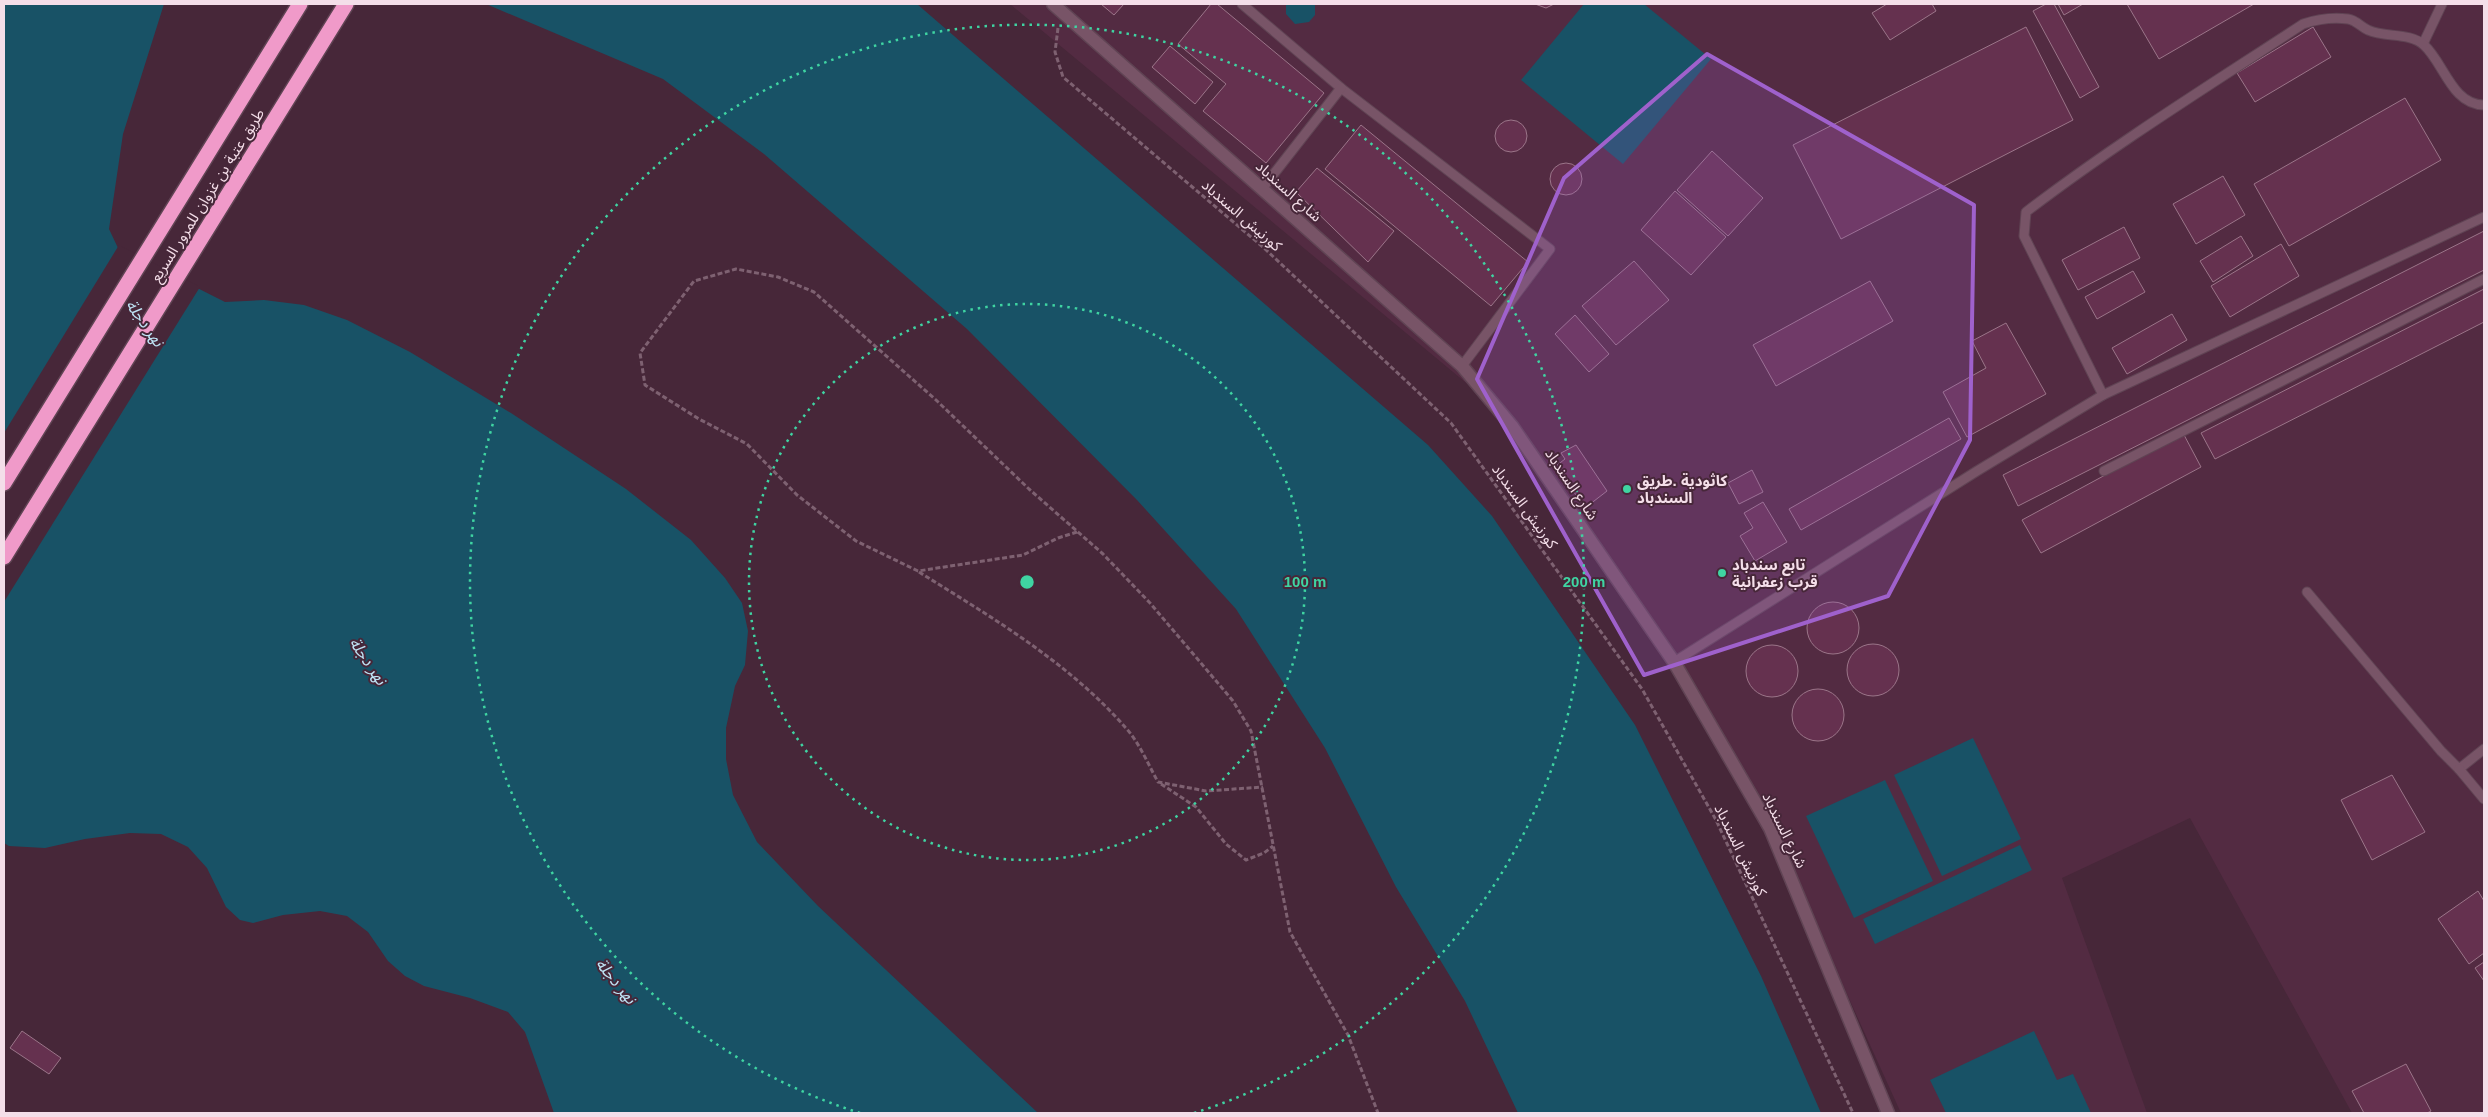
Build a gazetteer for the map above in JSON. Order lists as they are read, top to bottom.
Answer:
{
  "streets": {
    "highway": ["طريق عتبة بن غزوان للمرور السريع"],
    "street": ["شارع السندباد"],
    "path": ["كورنيش السندباد"]
  },
  "crossings": [
    ["شارع السندباد", "كورنيش السندباد"]
  ],
  "water": ["نهر دجلة"],
  "places": ["كاثودية .طريق السندباد", "تابع سندباد قرب زعفرانية"],
  "rings": ["100 m", "200 m"]
}
